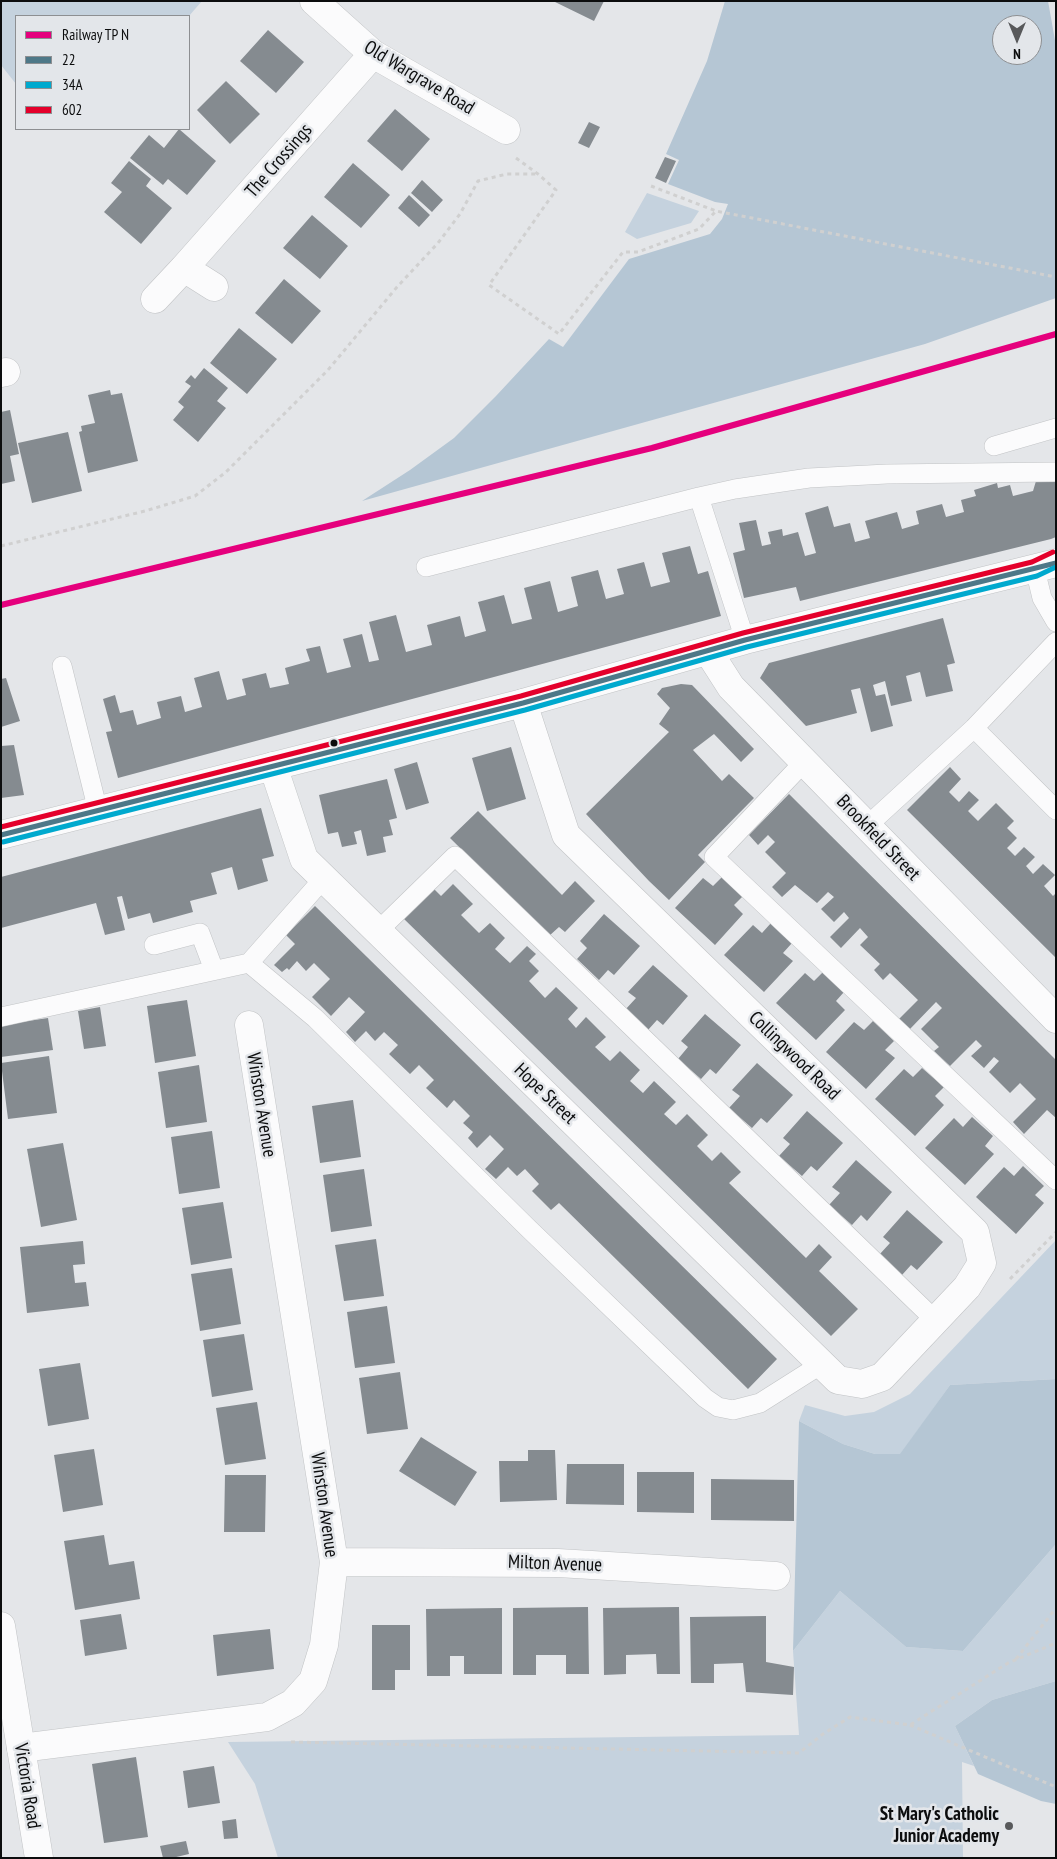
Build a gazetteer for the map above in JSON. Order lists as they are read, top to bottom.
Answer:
{
  "streets": {
    "street": [
      "Old Wargrave Road",
      "The Crossings",
      "Brookfield Street",
      "Collingwood Road",
      "Hope Street",
      "Winston Avenue",
      "Milton Avenue",
      "Victoria Road"
    ]
  },
  "crossings": [
    ["Old Wargrave Road", "The Crossings"],
    ["Collingwood Road", "Hope Street"],
    ["Winston Avenue", "Milton Avenue"],
    ["Winston Avenue", "Victoria Road"]
  ],
  "places": ["St Mary's Catholic Junior Academy"],
  "lines": ["transit line 602", "transit line 22", "transit line 34A"],
  "legend": [
    "Railway TP N",
    "22",
    "34A",
    "602"
  ],
  "north": "bottom"
}
